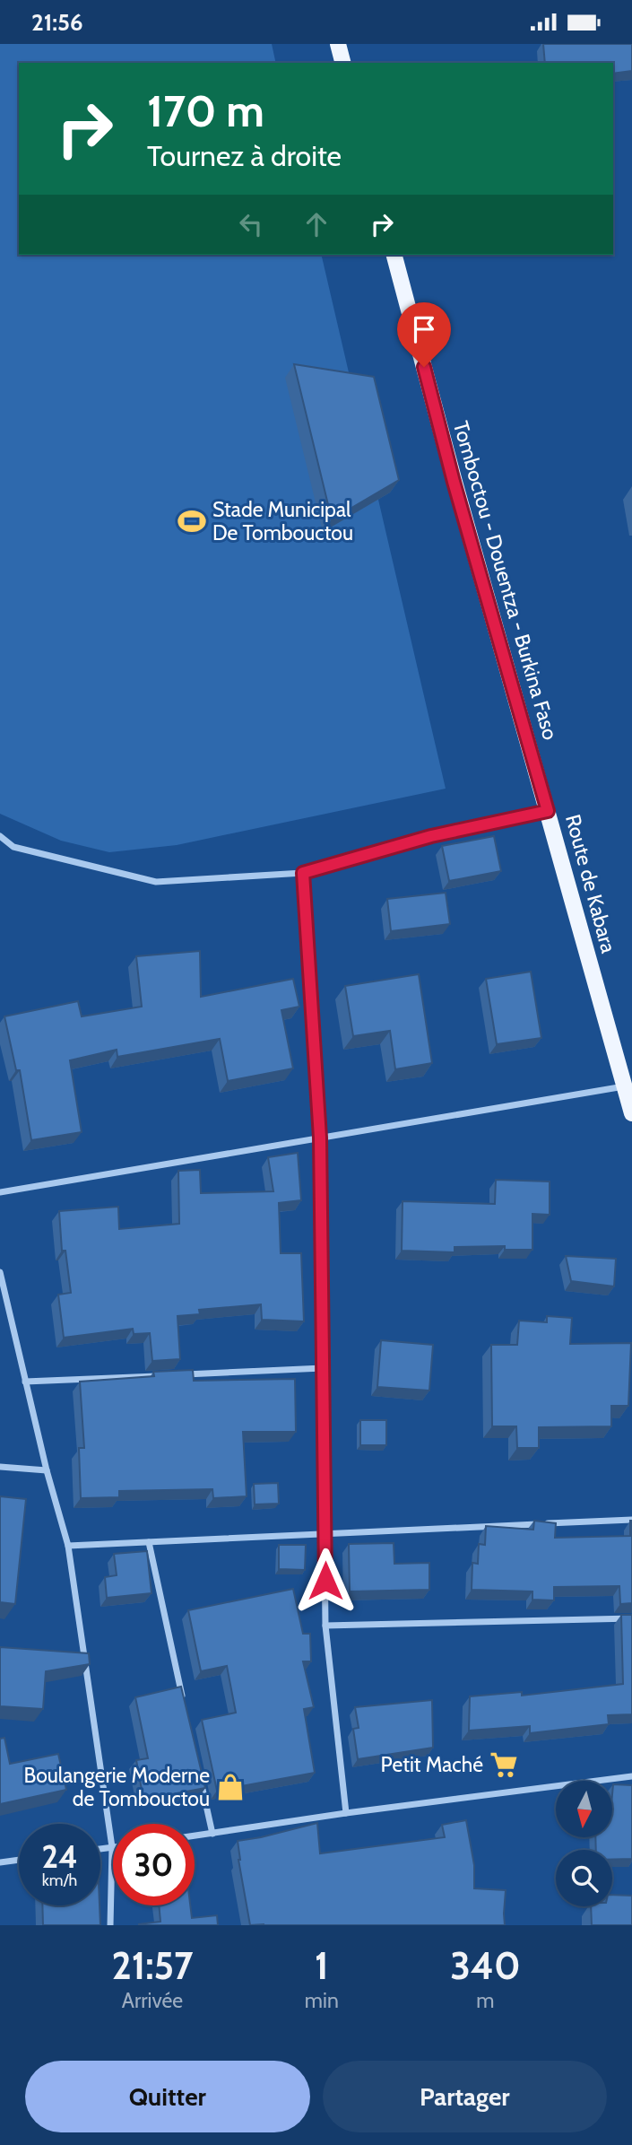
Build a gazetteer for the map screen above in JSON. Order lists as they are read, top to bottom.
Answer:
{
  "streets": {
    "main road": ["Tomboctou - Douentza - Burkina Faso", "Route de Kabara"]
  },
  "crossings": [
    ["Tomboctou - Douentza - Burkina Faso", "Route de Kabara"]
  ],
  "places": {
    "sports": ["Stade Municipal De Tombouctou"],
    "supermarket": ["Petit Maché"],
    "shop": ["Boulangerie Moderne de Tombouctou"]
  },
  "north": "bottom",
  "page": {
    "status": "21:56",
    "turn": ["170 m", "Tournez à droite"],
    "speed": "24 km/h",
    "limit": "30",
    "eta": [
      "21:57",
      "Arrivée",
      "1",
      "min",
      "340",
      "m"
    ],
    "buttons": ["Quitter", "Partager"]
  }
}
